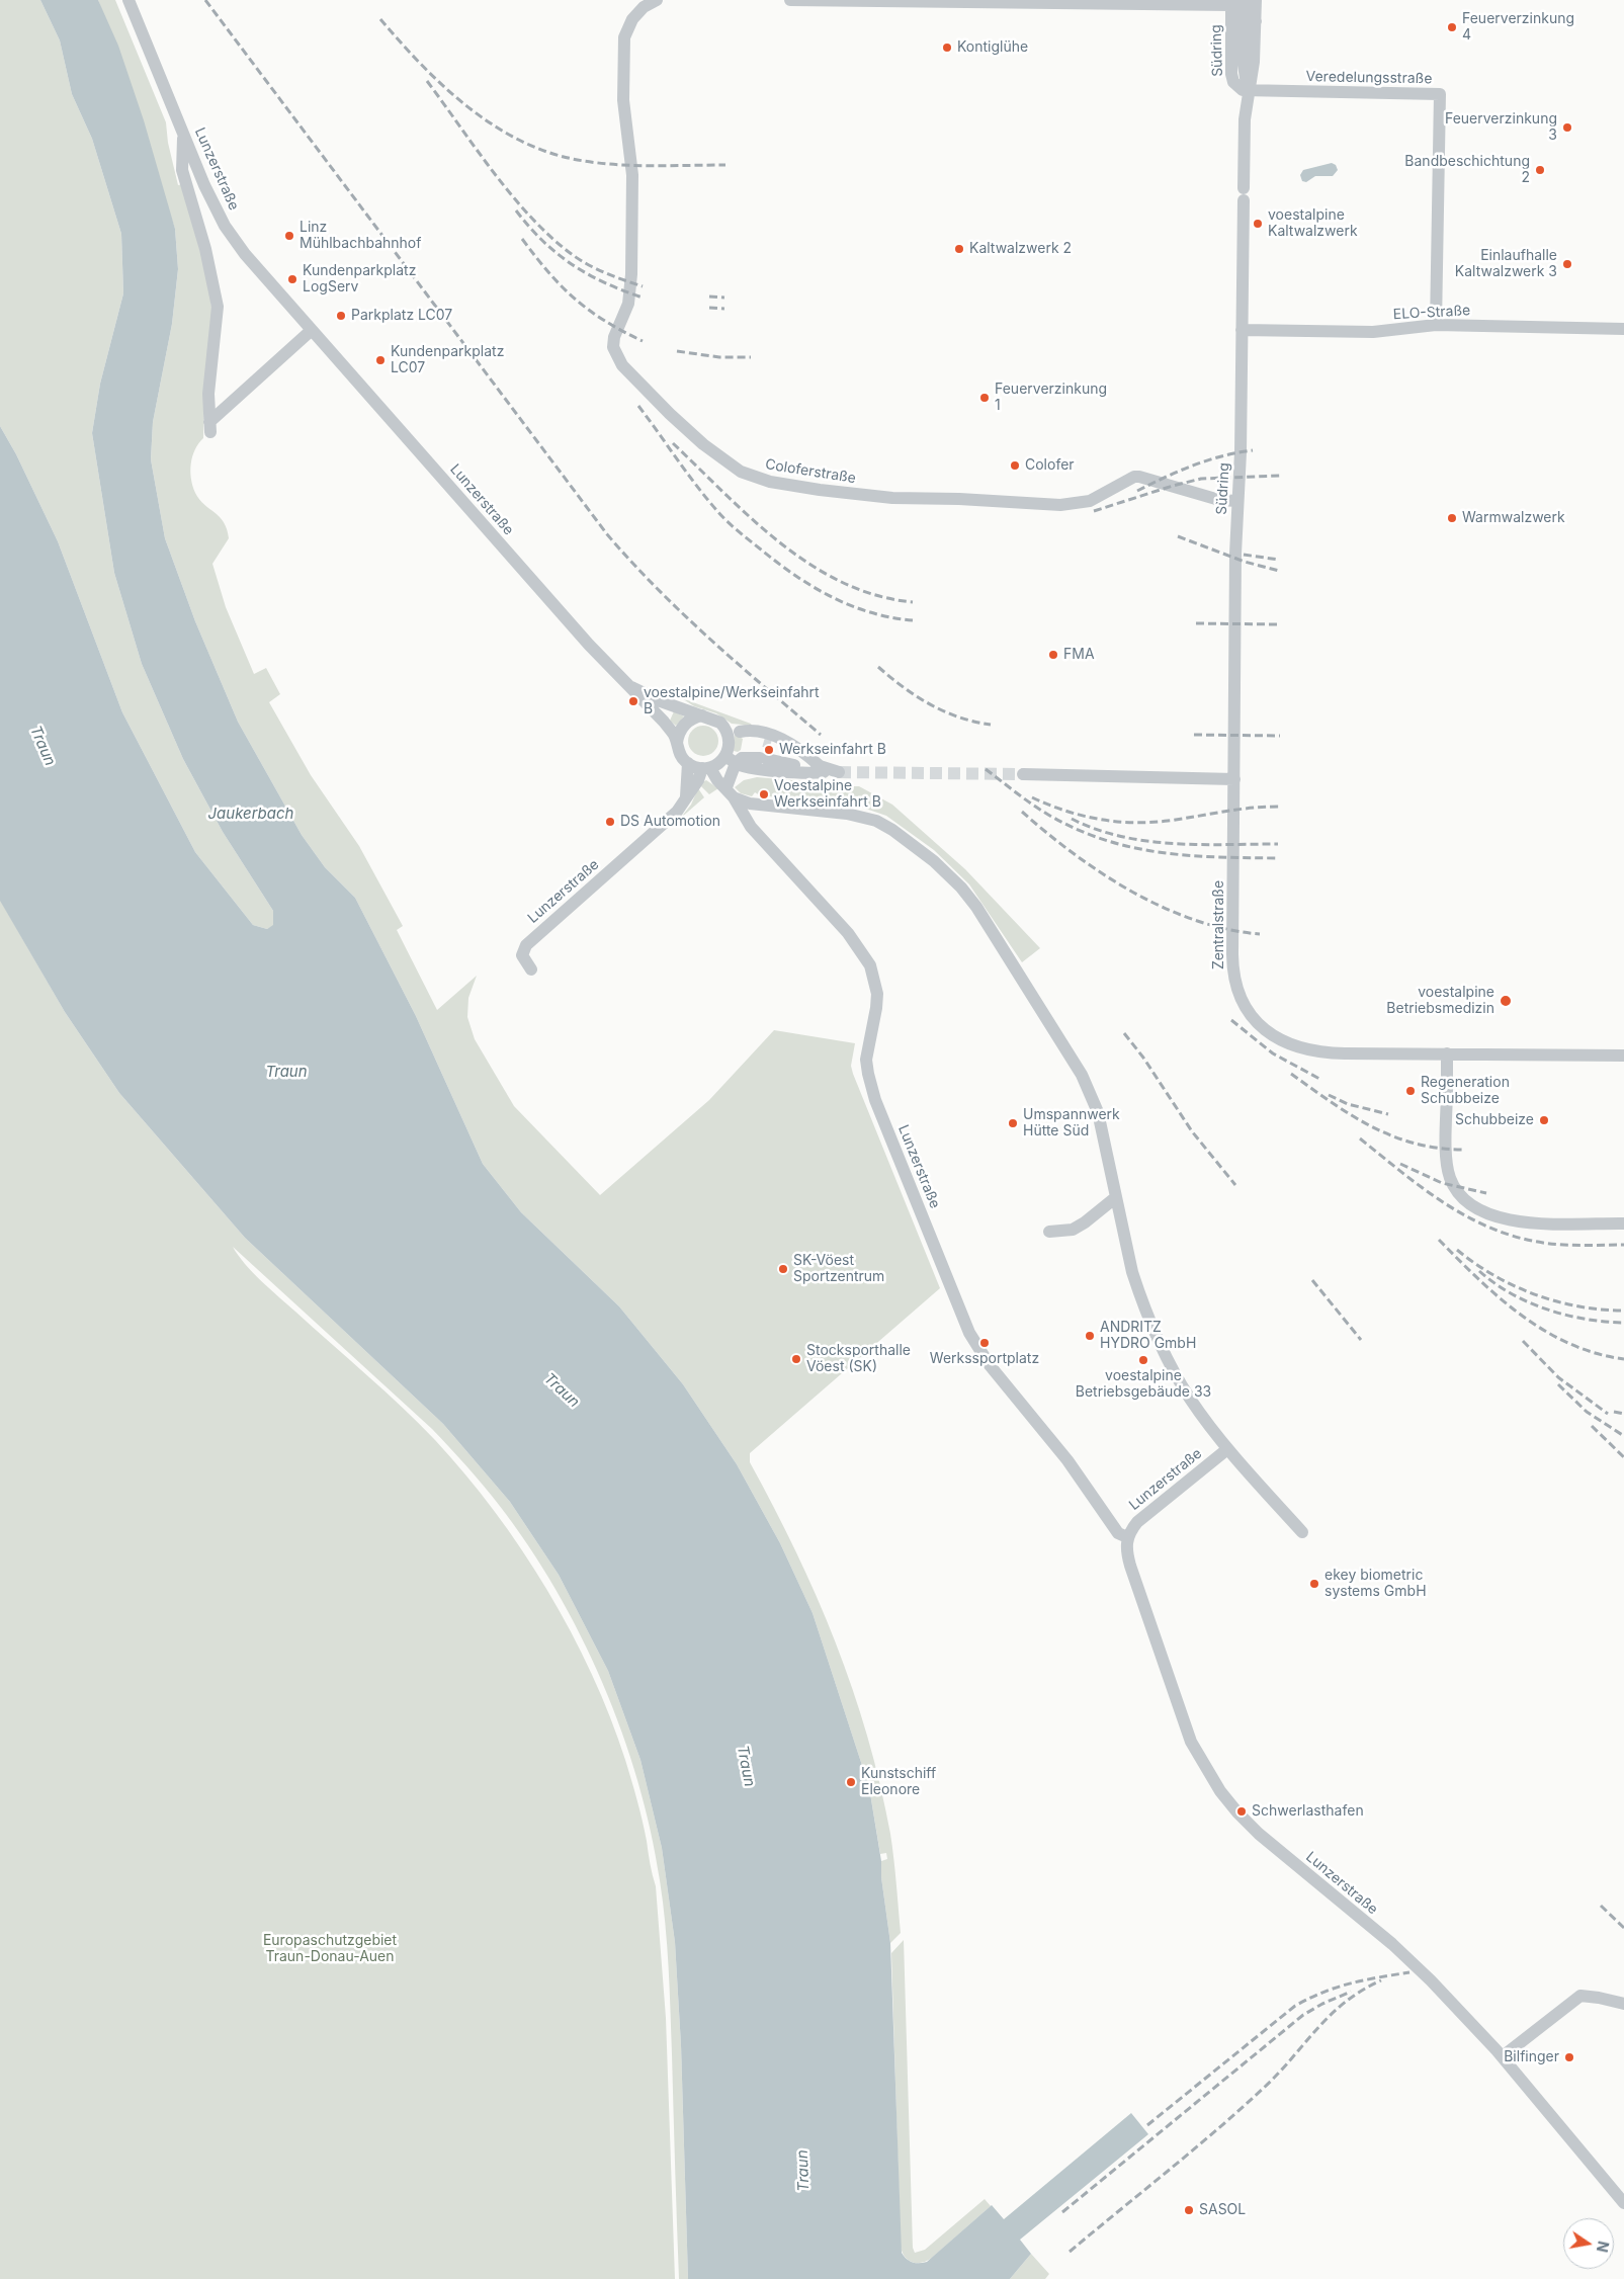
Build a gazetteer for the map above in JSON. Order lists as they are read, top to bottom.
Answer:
{
  "streets": {
    "street": [
      "Südring",
      "Veredelungsstraße",
      "Lunzerstraße",
      "ELO-Straße",
      "Coloferstraße",
      "Zentralstraße"
    ]
  },
  "crossings": [
    ["Südring", "Veredelungsstraße"],
    ["Südring", "ELO-Straße"],
    ["Südring", "Coloferstraße"],
    ["Südring", "Zentralstraße"],
    ["Veredelungsstraße", "ELO-Straße"]
  ],
  "water": ["Traun", "Jaukerbach"],
  "parks": ["Europaschutzgebiet Traun-Donau-Auen"],
  "places": [
    "Feuerverzinkung 4",
    "Kontiglühe",
    "Feuerverzinkung 3",
    "Bandbeschichtung 2",
    "voestalpine Kaltwalzwerk",
    "Linz Mühlbachbahnhof",
    "Kaltwalzwerk 2",
    "Einlaufhalle Kaltwalzwerk 3",
    "Kundenparkplatz LogServ",
    "Parkplatz LC07",
    "Kundenparkplatz LC07",
    "Feuerverzinkung 1",
    "Colofer",
    "Warmwalzwerk",
    "FMA",
    "voestalpine/Werkseinfahrt B",
    "Werkseinfahrt B",
    "Voestalpine Werkseinfahrt B",
    "DS Automotion",
    "voestalpine Betriebsmedizin",
    "Regeneration Schubbeize",
    "Schubbeize",
    "Umspannwerk Hütte Süd",
    "SK-Vöest Sportzentrum",
    "ANDRITZ HYDRO GmbH",
    "Werkssportplatz",
    "Stocksporthalle Vöest (SK)",
    "voestalpine Betriebsgebäude 33",
    "ekey biometric systems GmbH",
    "Kunstschiff Eleonore",
    "Schwerlasthafen",
    "Bilfinger",
    "SASOL"
  ],
  "north": "right"
}
